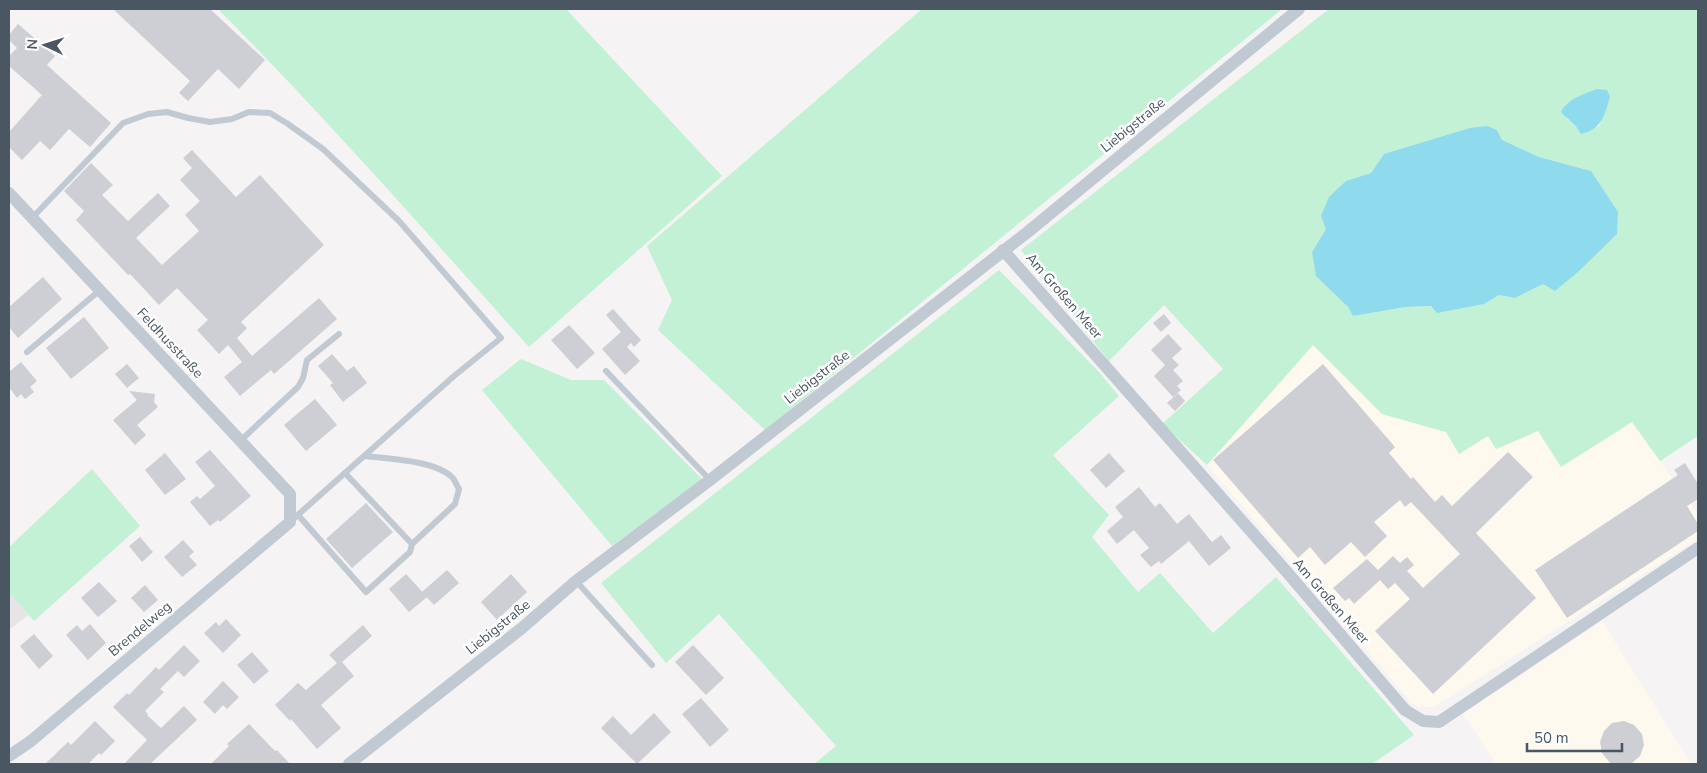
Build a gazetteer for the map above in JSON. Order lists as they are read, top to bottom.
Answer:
{
  "streets": {
    "street": [
      "Liebigstraße",
      "Am Großen Meer",
      "Feldhusstraße",
      "Brendelweg"
    ]
  },
  "crossings": [
    ["Liebigstraße", "Am Großen Meer"],
    ["Feldhusstraße", "Brendelweg"]
  ],
  "scale_bar": "50 m",
  "north": "left"
}
